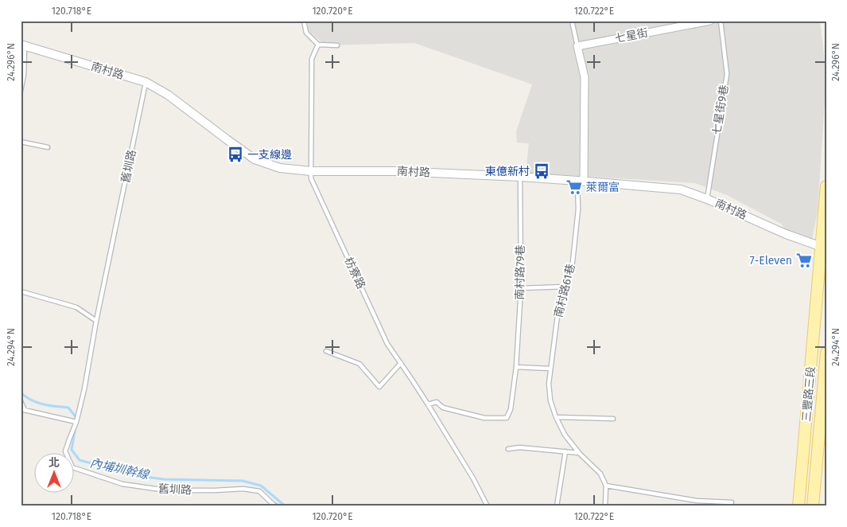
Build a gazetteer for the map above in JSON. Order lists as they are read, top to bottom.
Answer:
{
  "streets": {
    "main road": ["三豐路三段"],
    "street": ["七星街", "南村路"],
    "lane": [
      "七星街9巷",
      "舊圳路",
      "南村路79巷",
      "枋寮路",
      "南村路61巷"
    ]
  },
  "crossings": [
    ["南村路", "七星街9巷"],
    ["南村路", "舊圳路"],
    ["南村路", "南村路79巷"],
    ["南村路", "枋寮路"],
    ["南村路", "南村路61巷"],
    ["南村路", "三豐路三段"],
    ["南村路79巷", "枋寮路"]
  ],
  "water": ["內埔圳幹線"],
  "places": {
    "bus stop": ["一支線邊", "東億新村"],
    "supermarket": ["萊爾富", "7-Eleven"]
  },
  "north": "top",
  "coordinates": [
    "120.718°E",
    "120.720°E",
    "120.722°E",
    "24.296°N",
    "24.294°N"
  ]
}
